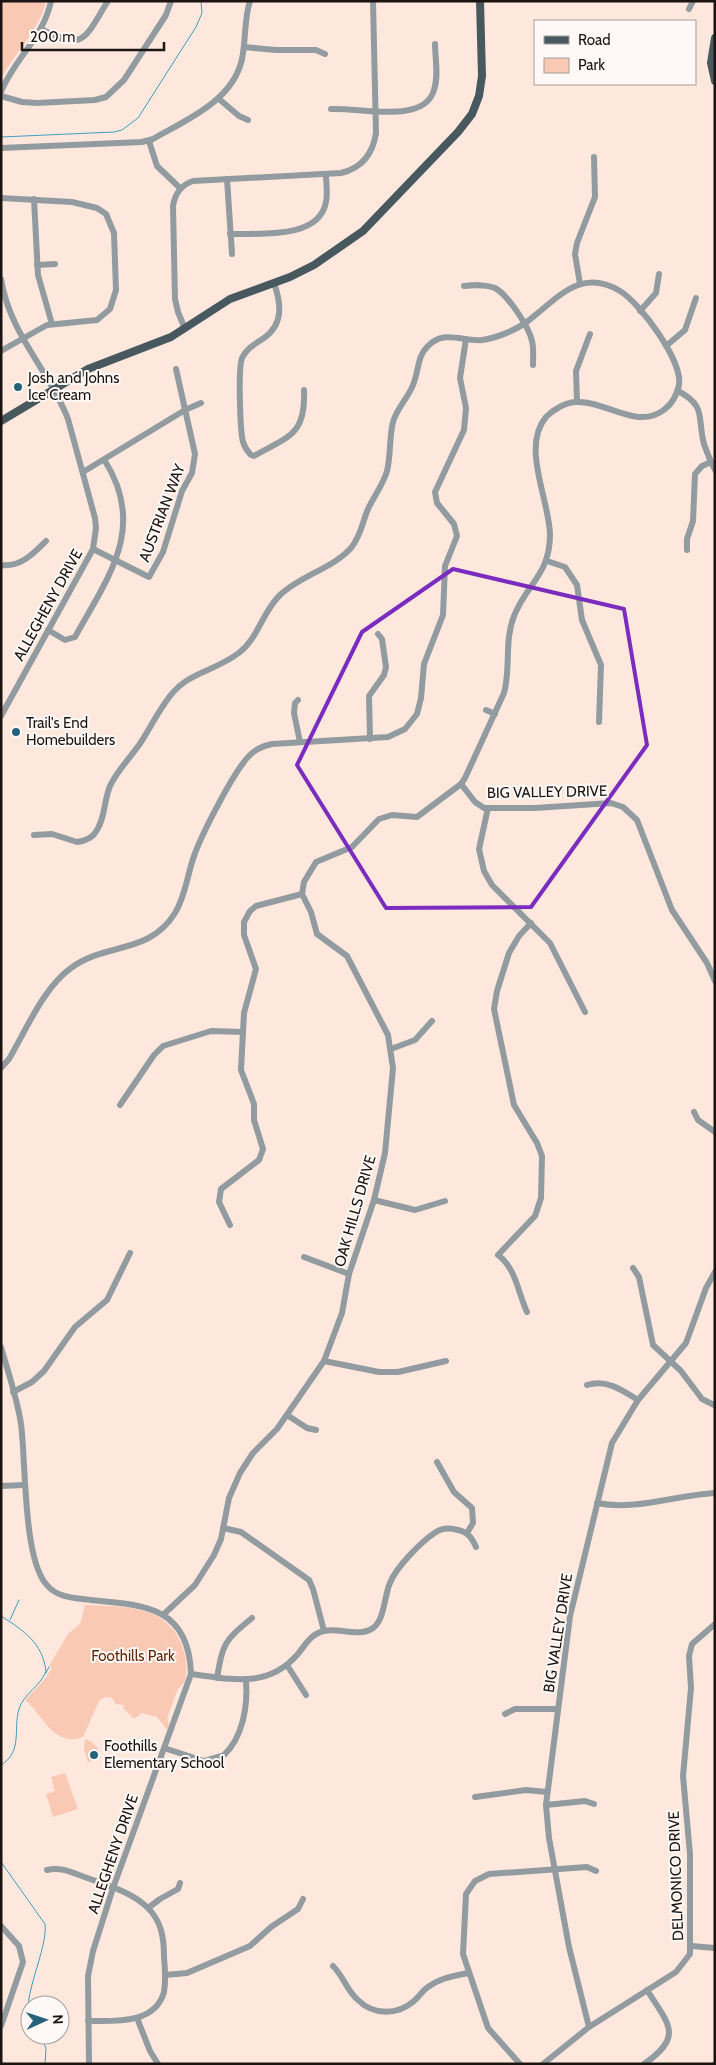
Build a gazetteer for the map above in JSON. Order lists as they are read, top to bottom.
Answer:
{
  "streets": {
    "street": [
      "AUSTRIAN WAY",
      "ALLEGHENY DRIVE",
      "BIG VALLEY DRIVE",
      "OAK HILLS DRIVE",
      "DELMONICO DRIVE"
    ]
  },
  "crossings": [
    ["ALLEGHENY DRIVE", "OAK HILLS DRIVE"],
    ["BIG VALLEY DRIVE", "DELMONICO DRIVE"]
  ],
  "parks": ["Foothills Park"],
  "places": ["Josh and Johns Ice Cream", "Trail's End Homebuilders", "Foothills Elementary School"],
  "legend": ["Road", "Park"],
  "scale_bar": "200 m",
  "north": "right"
}
